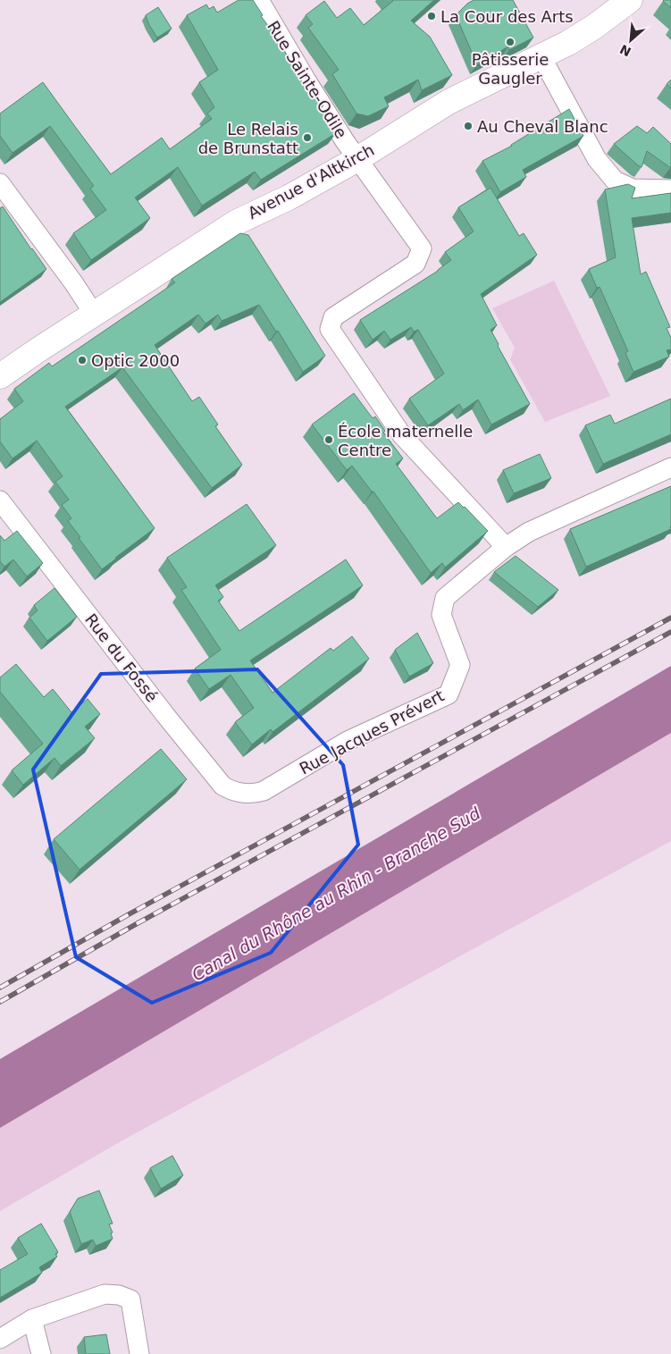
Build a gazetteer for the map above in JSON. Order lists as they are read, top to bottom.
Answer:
{
  "streets": {
    "main road": ["Avenue d'Altkirch"],
    "street": ["Rue Sainte-Odile", "Rue du Fossé", "Rue Jacques Prévert"]
  },
  "crossings": [
    ["Rue Sainte-Odile", "Avenue d'Altkirch"],
    ["Rue Sainte-Odile", "Rue Jacques Prévert"],
    ["Rue du Fossé", "Rue Jacques Prévert"]
  ],
  "water": ["Canal du Rhône au Rhin - Branche Sud"],
  "places": [
    "La Cour des Arts",
    "Pâtisserie Gaugler",
    "Au Cheval Blanc",
    "Le Relais de Brunstatt",
    "Optic 2000",
    "École maternelle Centre"
  ],
  "north": "bottom left"
}
